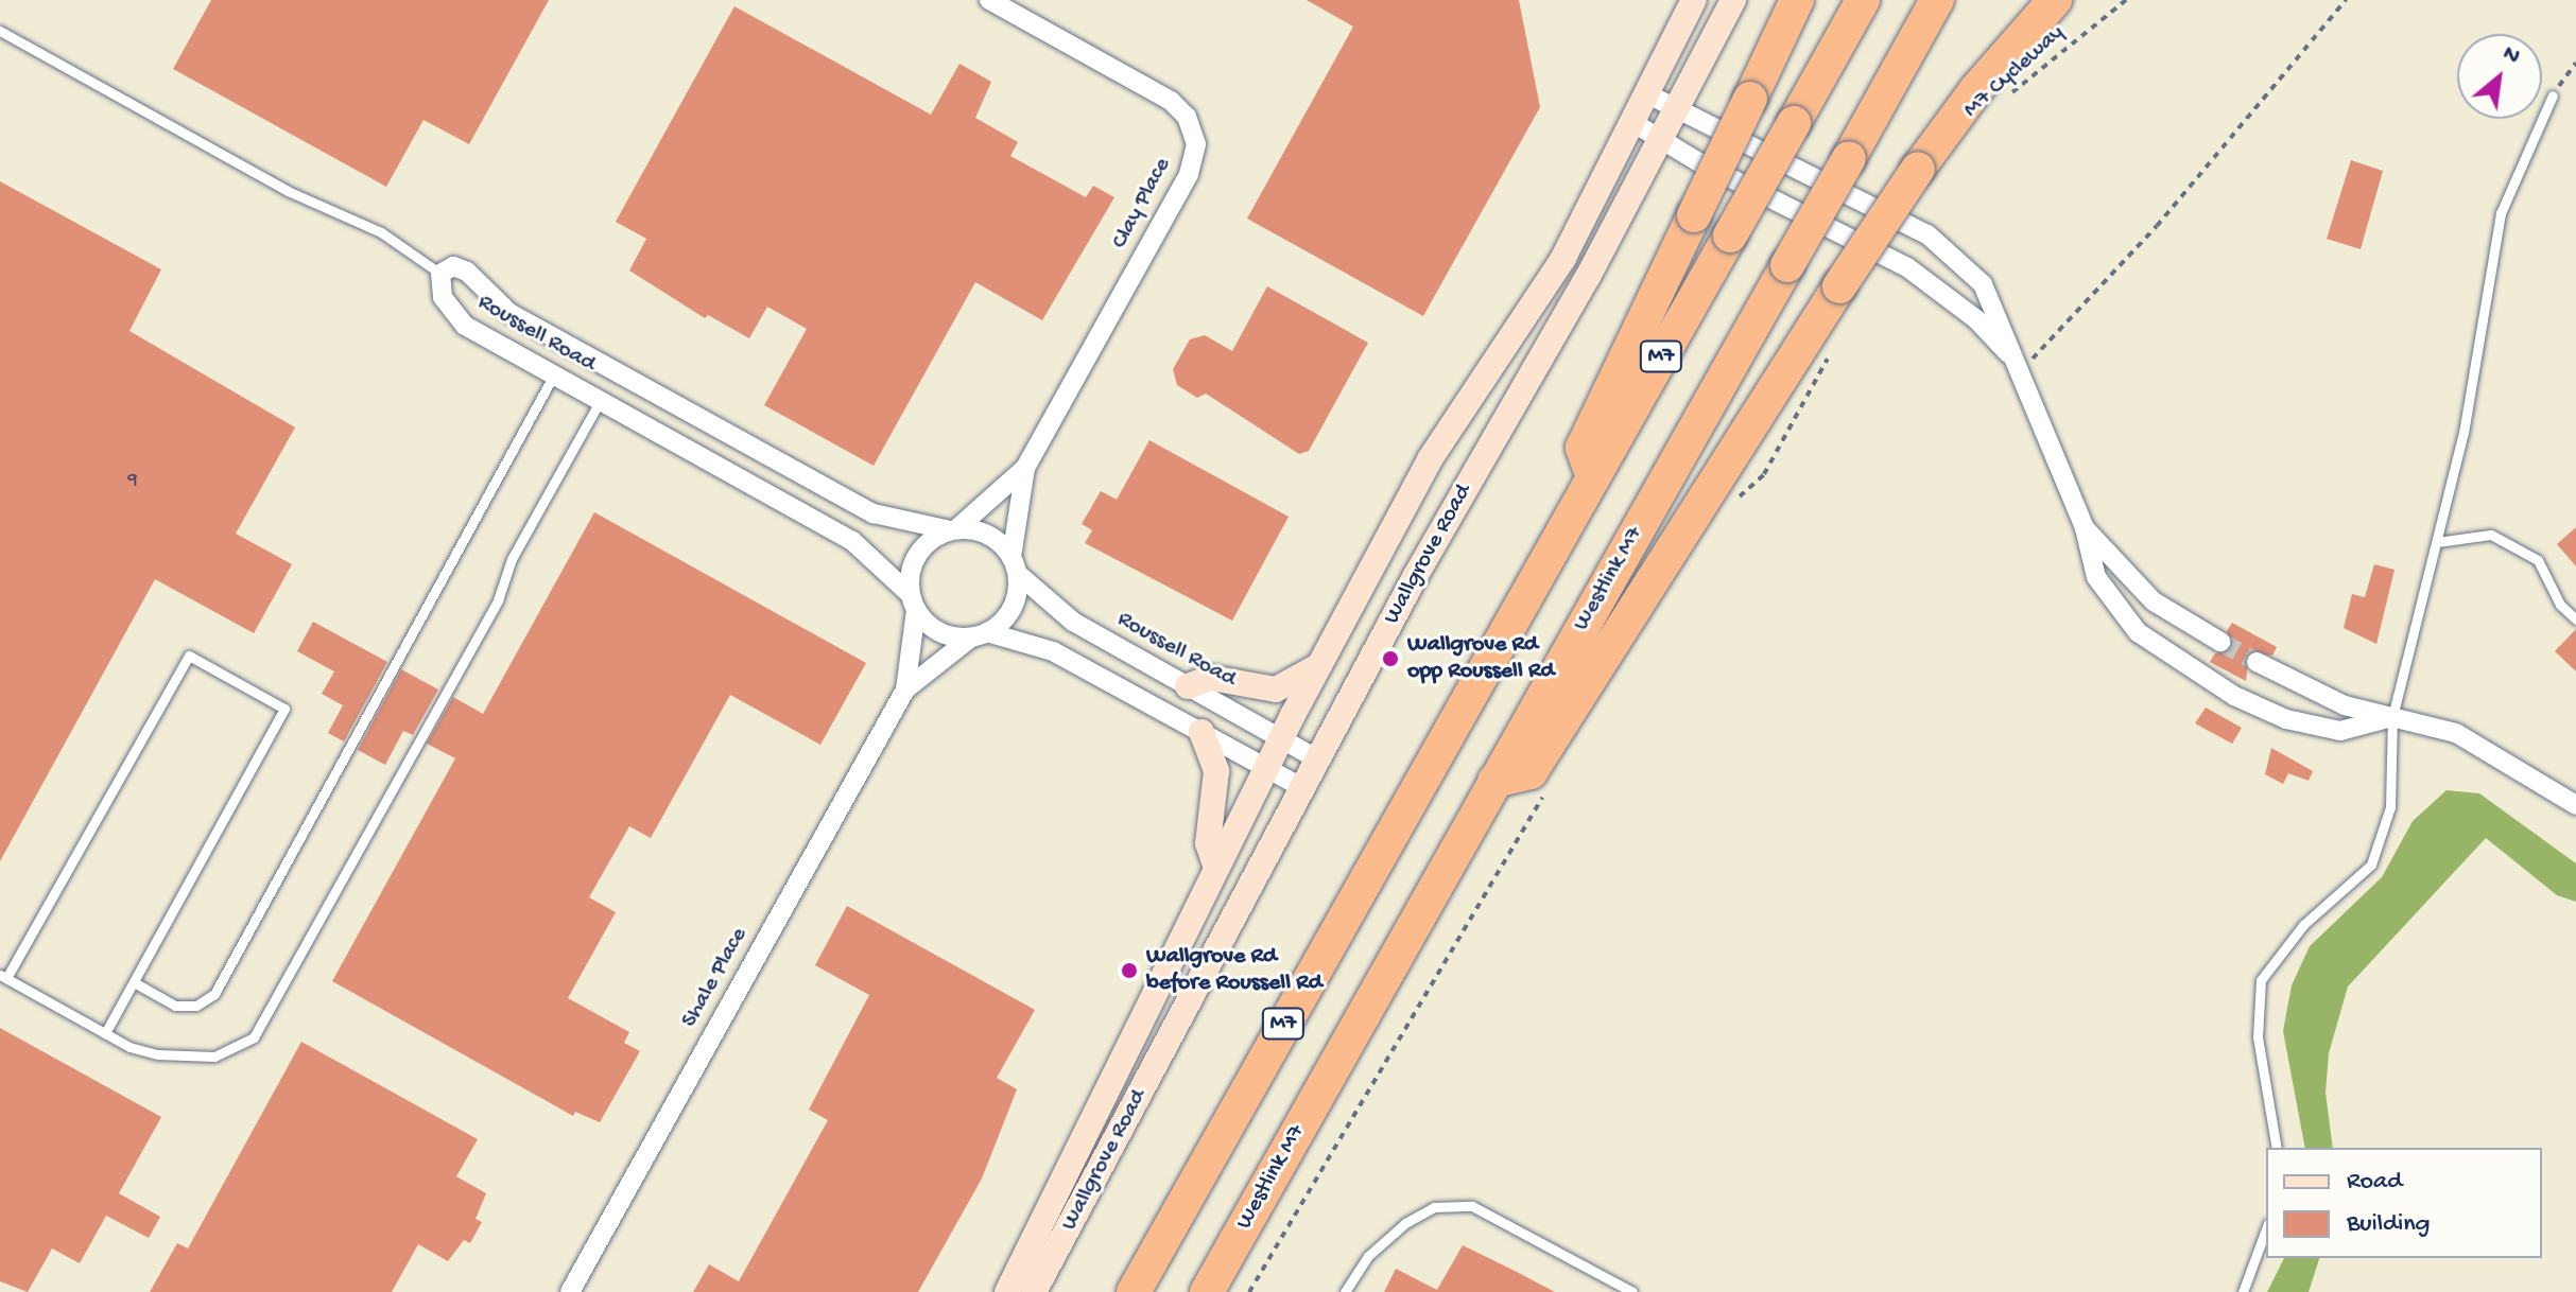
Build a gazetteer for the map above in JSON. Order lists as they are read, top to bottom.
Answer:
{
  "streets": {
    "highway": ["M7", "Westlink M7"],
    "main road": ["Wallgrove Road"],
    "street": ["Clay Place", "Roussell Road", "Shale Place"],
    "path": ["M7 Cycleway"]
  },
  "crossings": [
    ["Clay Place", "Roussell Road"],
    ["Clay Place", "Shale Place"],
    ["Roussell Road", "Wallgrove Road"],
    ["Roussell Road", "Shale Place"]
  ],
  "places": ["Wallgrove Rd opp Roussell Rd", "Wallgrove Rd before Roussell Rd"],
  "house_numbers": ["9"],
  "legend": ["Road", "Building"],
  "north": "top right"
}
